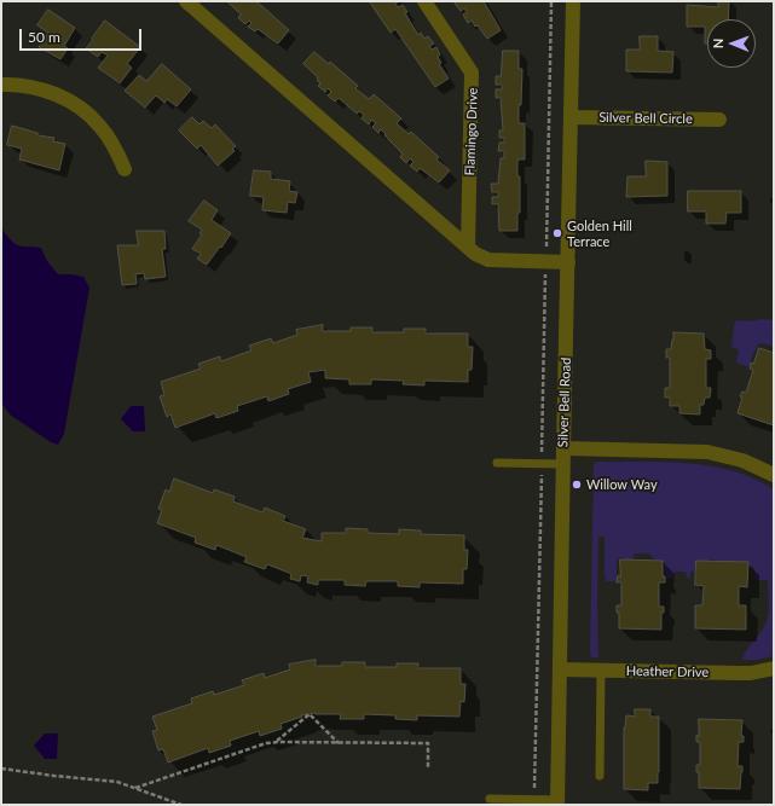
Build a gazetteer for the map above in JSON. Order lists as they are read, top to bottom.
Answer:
{
  "streets": {
    "street": [
      "Silver Bell Circle",
      "Flamingo Drive",
      "Silver Bell Road",
      "Heather Drive"
    ]
  },
  "crossings": [
    ["Silver Bell Circle", "Silver Bell Road"],
    ["Silver Bell Road", "Heather Drive"]
  ],
  "places": ["Golden Hill Terrace", "Willow Way"],
  "scale_bar": "50 m",
  "north": "left"
}
